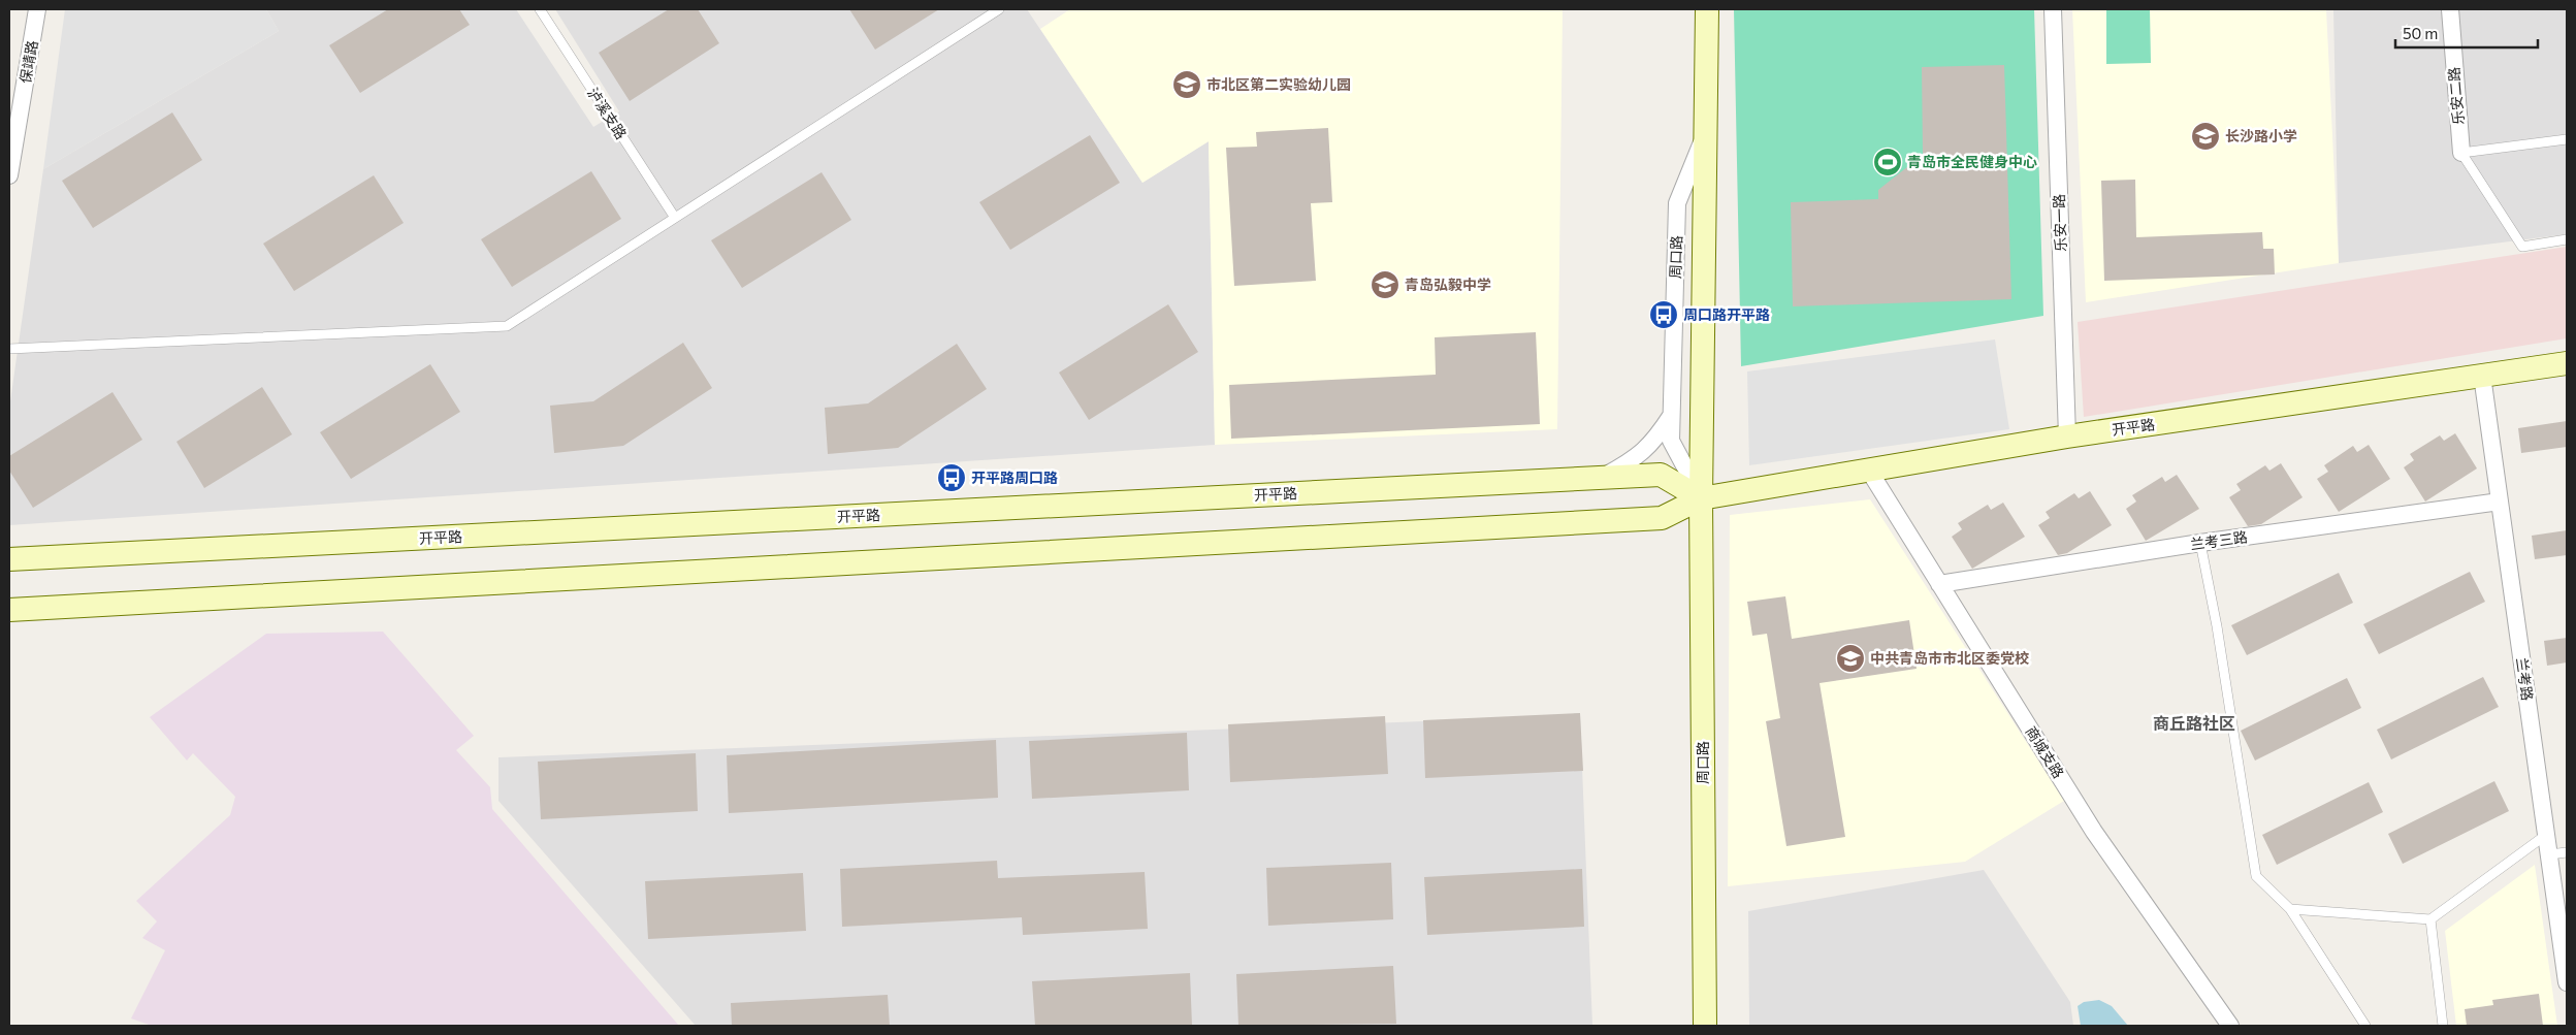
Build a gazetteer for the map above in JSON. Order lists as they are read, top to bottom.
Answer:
{
  "streets": {
    "main road": ["周口路", "开平路"],
    "street": [
      "保靖路",
      "乐安二路",
      "乐安一路",
      "兰考三路",
      "兰考路",
      "商城支路"
    ],
    "lane": ["泸溪支路"]
  },
  "crossings": [
    ["乐安一路", "开平路"],
    ["周口路", "开平路"],
    ["开平路", "兰考路"],
    ["开平路", "商城支路"],
    ["兰考三路", "兰考路"],
    ["兰考三路", "商城支路"]
  ],
  "districts": ["商丘路社区"],
  "places": {
    "school or university": [
      "市北区第二实验幼儿园",
      "长沙路小学",
      "青岛弘毅中学",
      "中共青岛市市北区委党校"
    ],
    "sports": ["青岛市全民健身中心"],
    "bus stop": ["周口路开平路", "开平路周口路"]
  },
  "scale_bar": "50 m"
}
